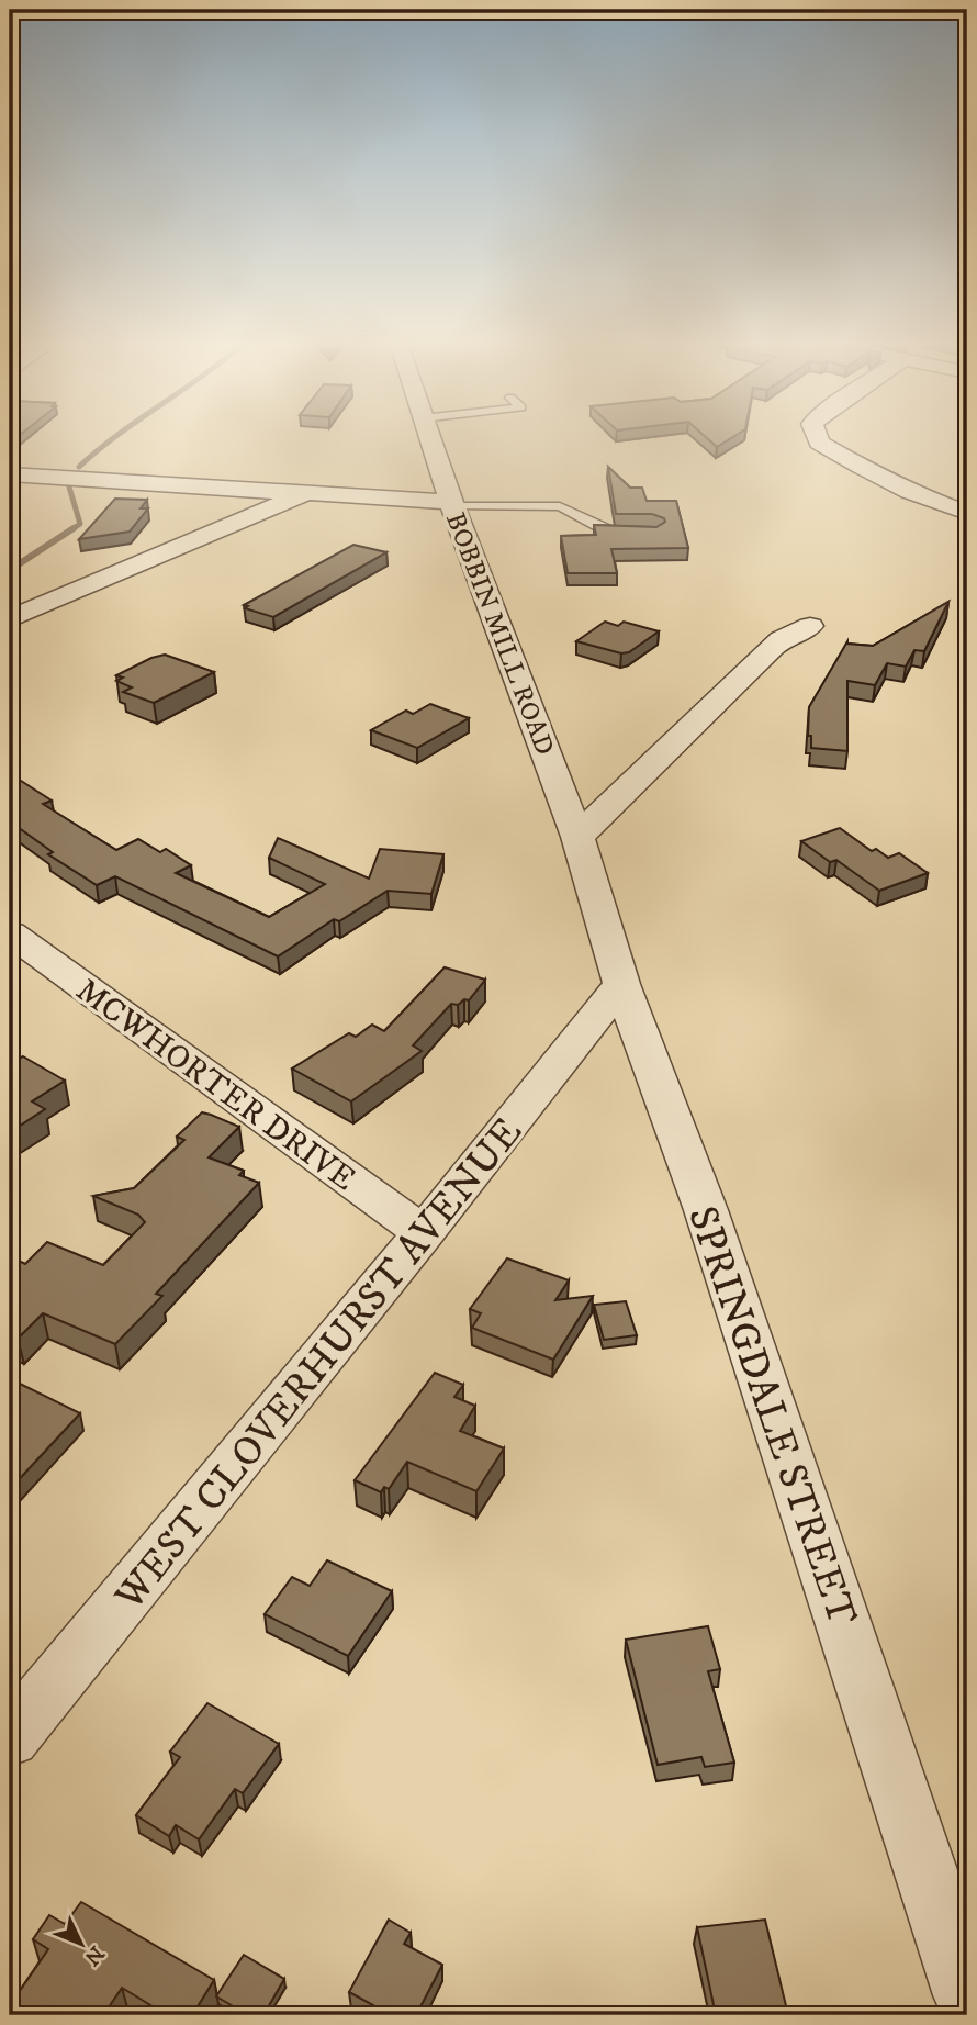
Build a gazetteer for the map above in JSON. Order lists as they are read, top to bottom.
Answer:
{
  "streets": {
    "street": [
      "BOBBIN MILL ROAD",
      "MCWHORTER DRIVE",
      "WEST CLOVERHURST AVENUE",
      "SPRINGDALE STREET"
    ]
  },
  "crossings": [
    ["BOBBIN MILL ROAD", "SPRINGDALE STREET"],
    ["MCWHORTER DRIVE", "WEST CLOVERHURST AVENUE"],
    ["WEST CLOVERHURST AVENUE", "SPRINGDALE STREET"]
  ],
  "north": "bottom right"
}
